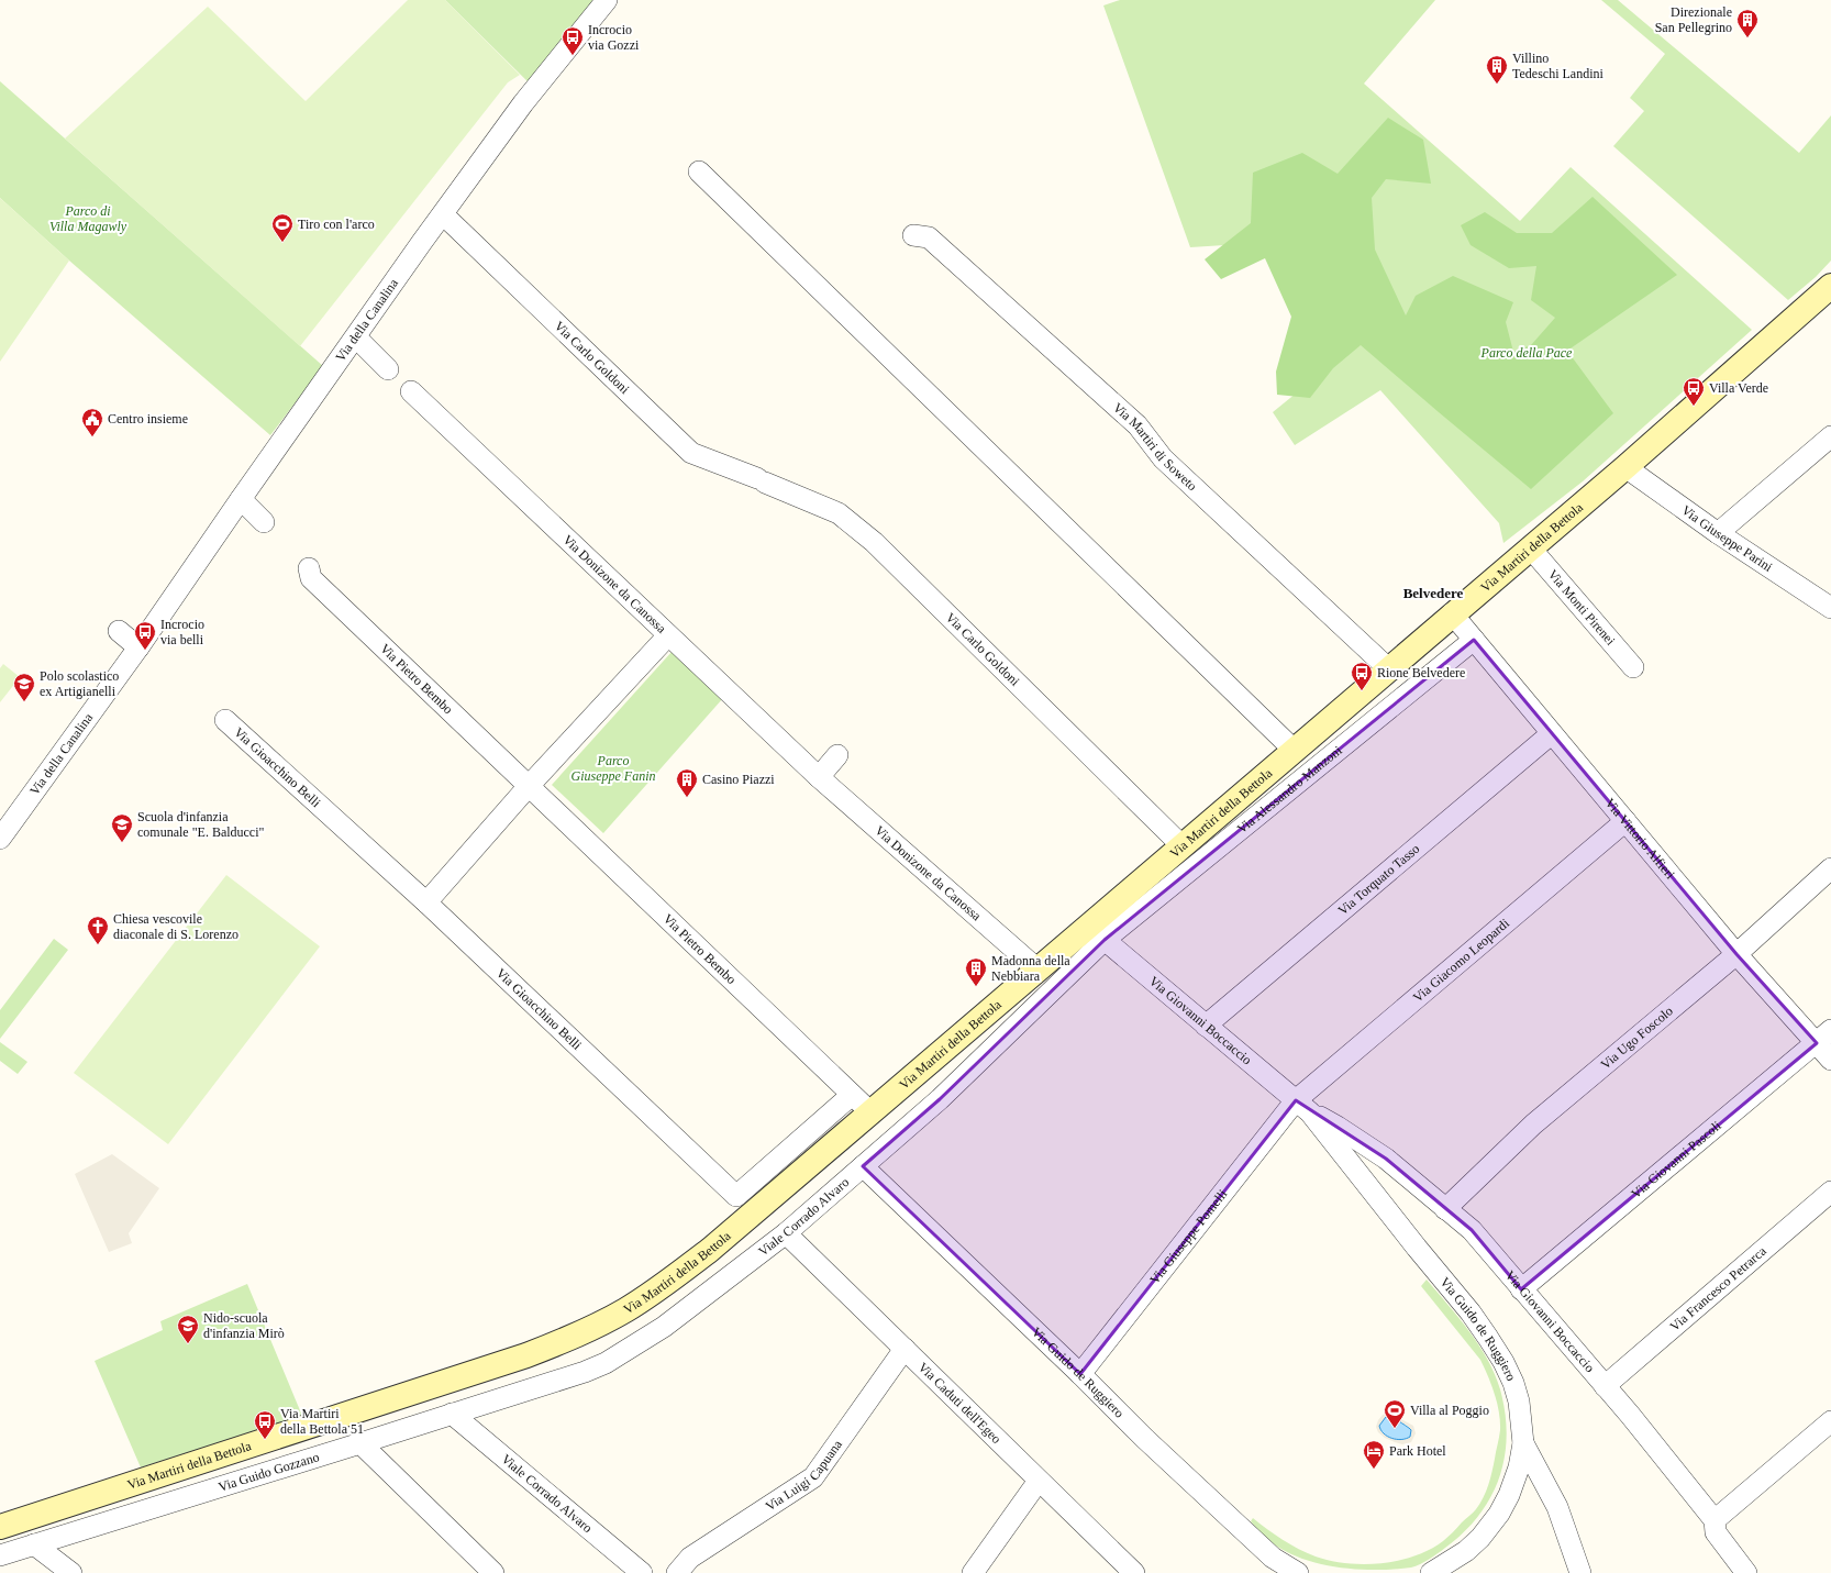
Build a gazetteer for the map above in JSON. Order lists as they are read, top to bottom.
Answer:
{
  "streets": {
    "main road": ["Via Martiri della Bettola"],
    "street": [
      "Via della Canalina",
      "Via Carlo Goldoni",
      "Via Martiri di Soweto",
      "Via Giuseppe Parini",
      "Via Donizone da Canossa",
      "Via Monti Pirenei",
      "Via Pietro Bembo",
      "Via Gioacchino Belli",
      "Via Alessandro Manzoni",
      "Via Vittorio Alfieri",
      "Via Torquato Tasso",
      "Via Giacomo Leopardi",
      "Via Giovanni Boccaccio",
      "Via Ugo Foscolo",
      "Via Giovanni Pascoli",
      "Viale Corrado Alvaro",
      "Via Giuseppe Pomelli",
      "Via Francesco Petrarca",
      "Via Guido de Ruggiero",
      "Via Caduti dell'Egeo",
      "Via Guido Gozzano",
      "Via Luigi Capuana"
    ]
  },
  "crossings": [
    ["Via della Canalina", "Via Carlo Goldoni"],
    ["Via Carlo Goldoni", "Via Martiri della Bettola"],
    ["Via Martiri di Soweto", "Via Martiri della Bettola"],
    ["Via Giuseppe Parini", "Via Martiri della Bettola"],
    ["Via Martiri della Bettola", "Via Donizone da Canossa"],
    ["Via Martiri della Bettola", "Via Monti Pirenei"],
    ["Via Martiri della Bettola", "Via Pietro Bembo"],
    ["Via Martiri della Bettola", "Via Vittorio Alfieri"],
    ["Via Pietro Bembo", "Via Gioacchino Belli"],
    ["Via Alessandro Manzoni", "Via Vittorio Alfieri"],
    ["Via Alessandro Manzoni", "Via Giovanni Boccaccio"],
    ["Via Alessandro Manzoni", "Viale Corrado Alvaro"],
    ["Via Vittorio Alfieri", "Via Torquato Tasso"],
    ["Via Vittorio Alfieri", "Via Giacomo Leopardi"],
    ["Via Vittorio Alfieri", "Via Ugo Foscolo"],
    ["Via Vittorio Alfieri", "Via Giovanni Pascoli"],
    ["Via Torquato Tasso", "Via Giovanni Boccaccio"],
    ["Via Giacomo Leopardi", "Via Giovanni Boccaccio"],
    ["Via Giacomo Leopardi", "Via Giuseppe Pomelli"],
    ["Via Giacomo Leopardi", "Via Guido de Ruggiero"],
    ["Via Giovanni Boccaccio", "Via Ugo Foscolo"],
    ["Via Giovanni Boccaccio", "Via Giovanni Pascoli"],
    ["Via Giovanni Boccaccio", "Viale Corrado Alvaro"],
    ["Via Giovanni Boccaccio", "Via Giuseppe Pomelli"],
    ["Via Giovanni Boccaccio", "Via Francesco Petrarca"],
    ["Via Giovanni Boccaccio", "Via Guido de Ruggiero"],
    ["Viale Corrado Alvaro", "Via Guido de Ruggiero"],
    ["Viale Corrado Alvaro", "Via Caduti dell'Egeo"],
    ["Viale Corrado Alvaro", "Via Guido Gozzano"],
    ["Via Giuseppe Pomelli", "Via Guido de Ruggiero"],
    ["Via Caduti dell'Egeo", "Via Luigi Capuana"]
  ],
  "districts": ["Belvedere"],
  "parks": ["Parco di Villa Magawly", "Parco della Pace", "Parco Giuseppe Fanin"],
  "places": {
    "building": [
      "Direzionale San Pellegrino",
      "Villino Tedeschi Landini",
      "Casino Piazzi",
      "Madonna della Nebbiara"
    ],
    "bus stop": [
      "Incrocio via Gozzi",
      "Villa Verde",
      "Incrocio via belli",
      "Rione Belvedere",
      "Via Martiri della Bettola 51"
    ],
    "sports": ["Tiro con l'arco", "Villa al Poggio"],
    "public building": ["Centro insieme"],
    "school or university": ["Polo scolastico ex Artigianelli", "Scuola d'infanzia comunale \"E. Balducci\"", "Nido-scuola d'infanzia Mirò"],
    "church": ["Chiesa vescovile diaconale di S. Lorenzo"],
    "hotel": ["Park Hotel"]
  }
}
